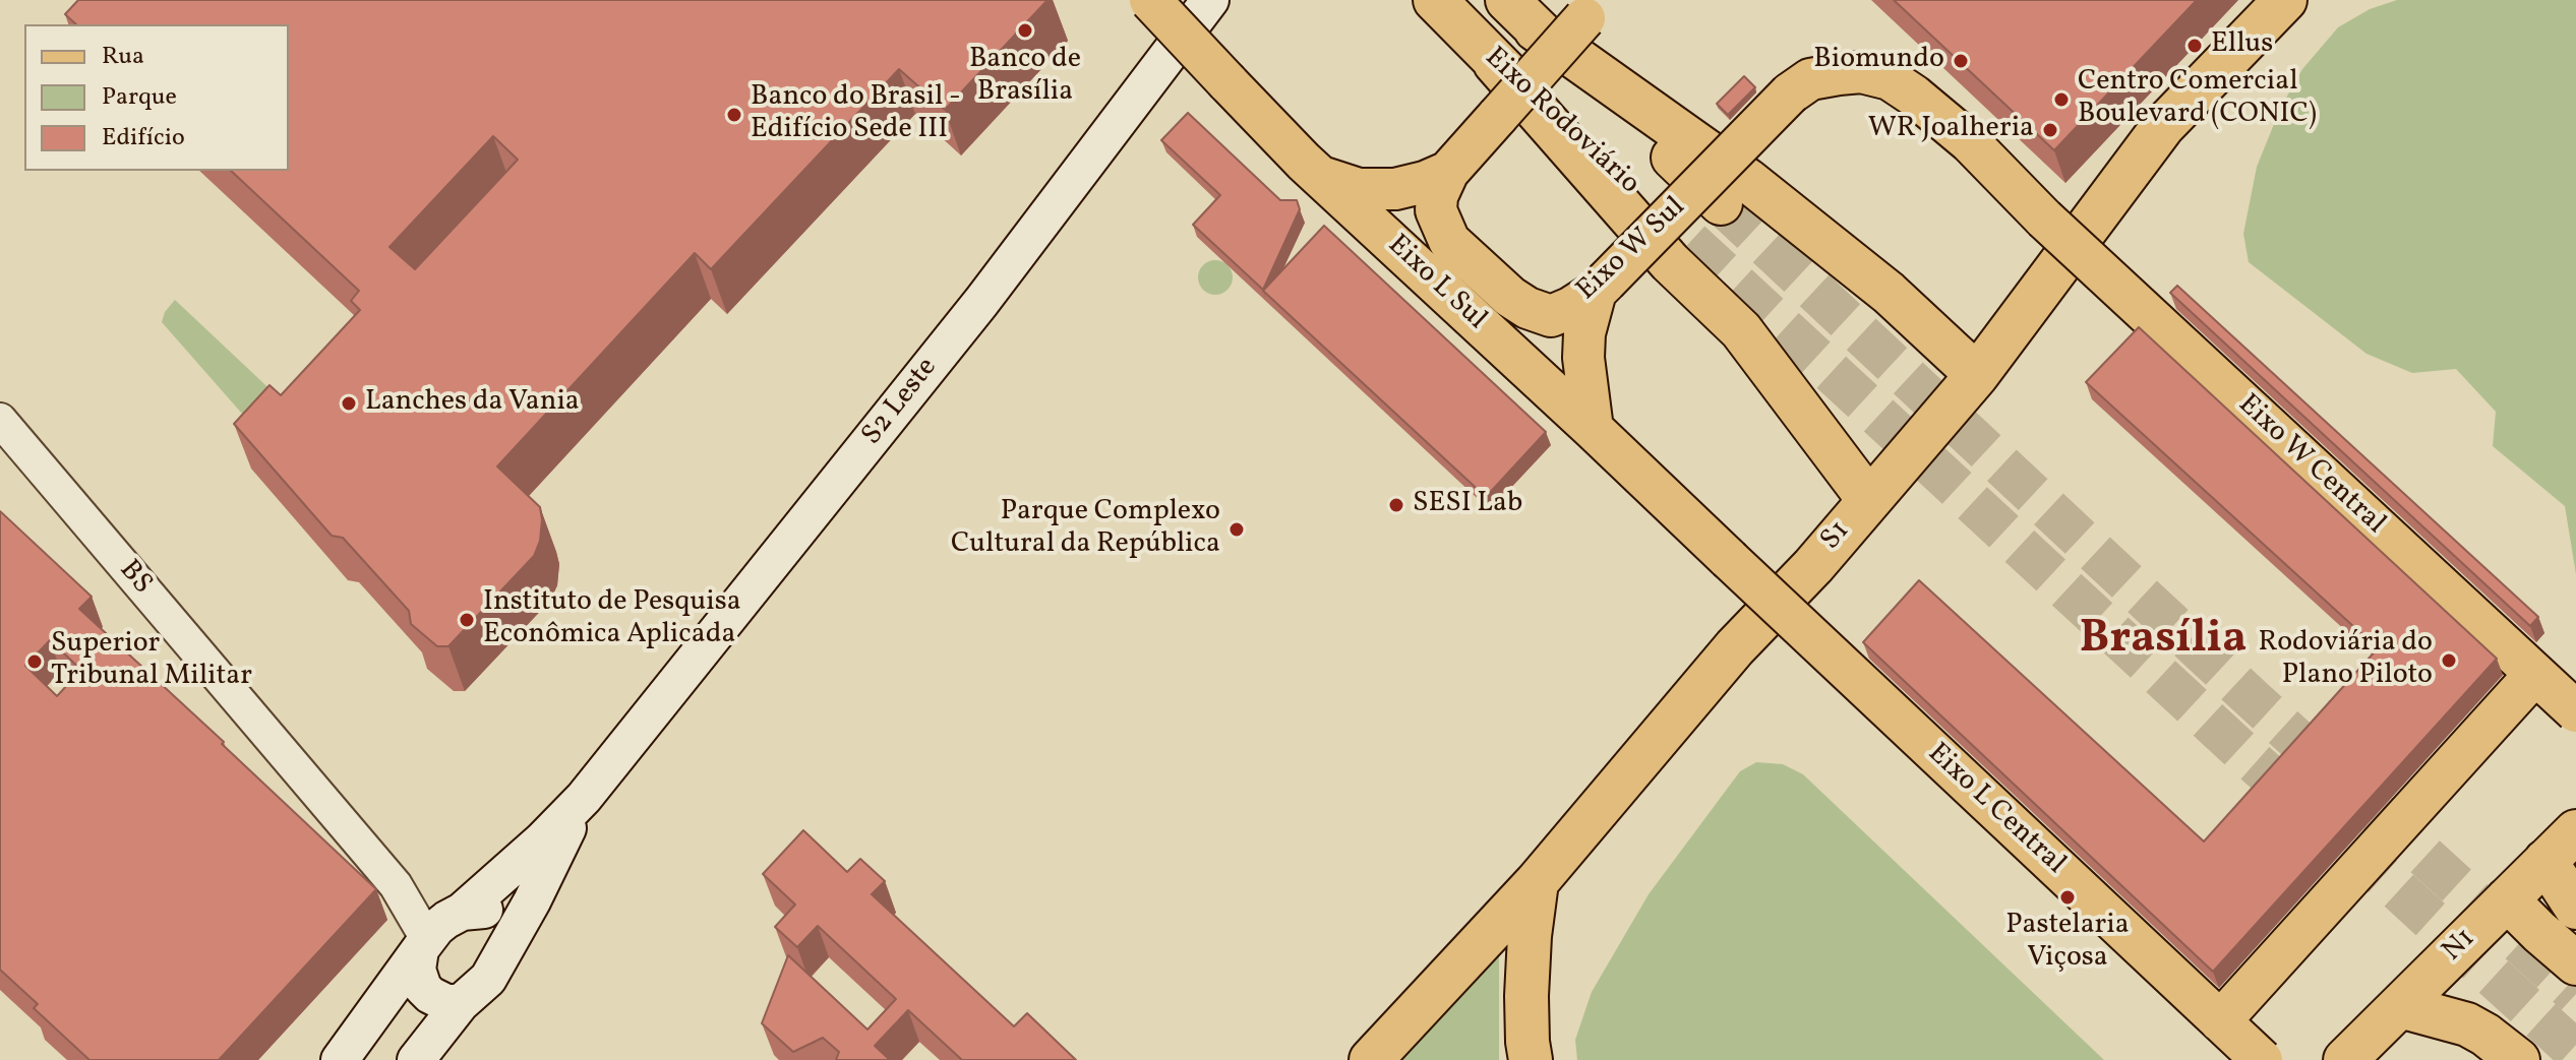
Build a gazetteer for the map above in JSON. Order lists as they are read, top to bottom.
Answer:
{
  "streets": {
    "highway": ["Eixo Rodoviário", "S1", "N1"],
    "main road": [
      "Eixo W Sul",
      "Eixo L Sul",
      "S2 Leste",
      "Eixo W Central",
      "Eixo L Central"
    ],
    "street": ["BS"]
  },
  "crossings": [
    ["Eixo W Sul", "Eixo W Central"],
    ["Eixo L Sul", "Eixo L Central"],
    ["S2 Leste", "BS"]
  ],
  "districts": ["Brasília"],
  "places": [
    "Banco de Brasília",
    "Ellus",
    "Biomundo",
    "Centro Comercial Boulevard (CONIC)",
    "Banco do Brasil - Edifício Sede III",
    "WR Joalheria",
    "Lanches da Vania",
    "SESI Lab",
    "Parque Complexo Cultural da República",
    "Instituto de Pesquisa Econômica Aplicada",
    "Rodoviária do Plano Piloto",
    "Superior Tribunal Militar",
    "Pastelaria Viçosa"
  ],
  "legend": ["Rua", "Parque", "Edifício"]
}
